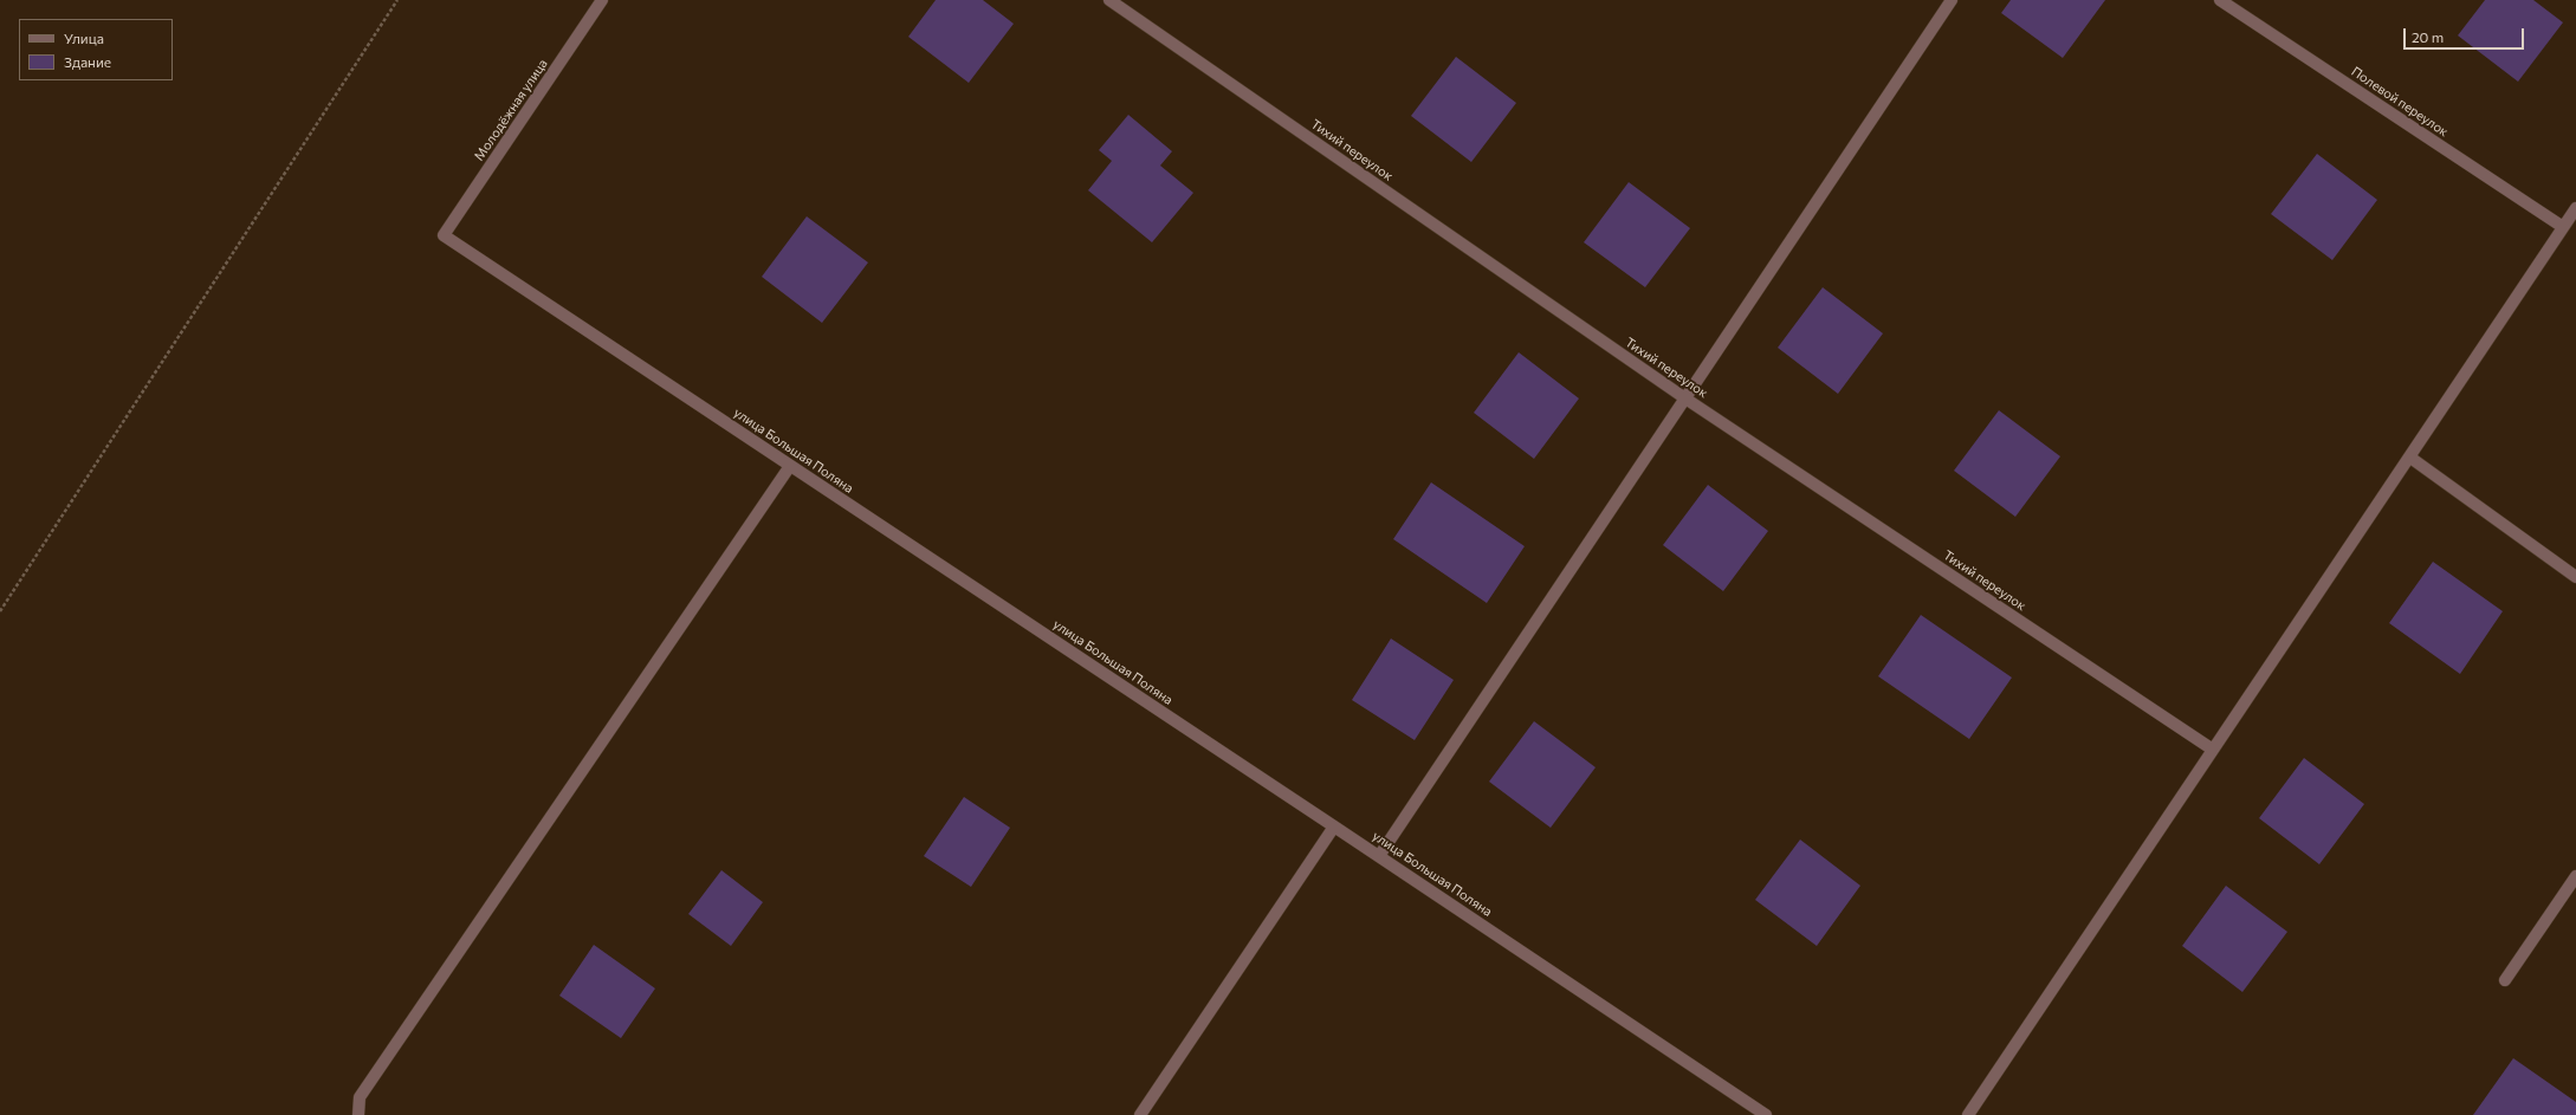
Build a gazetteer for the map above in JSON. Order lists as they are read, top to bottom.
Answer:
{
  "streets": {
    "street": [
      "Полевой переулок",
      "Молодёжная улица",
      "Тихий переулок",
      "улица Большая Поляна"
    ]
  },
  "crossings": [
    ["Молодёжная улица", "улица Большая Поляна"]
  ],
  "legend": ["Улица", "Здание"],
  "scale_bar": "20 m"
}
